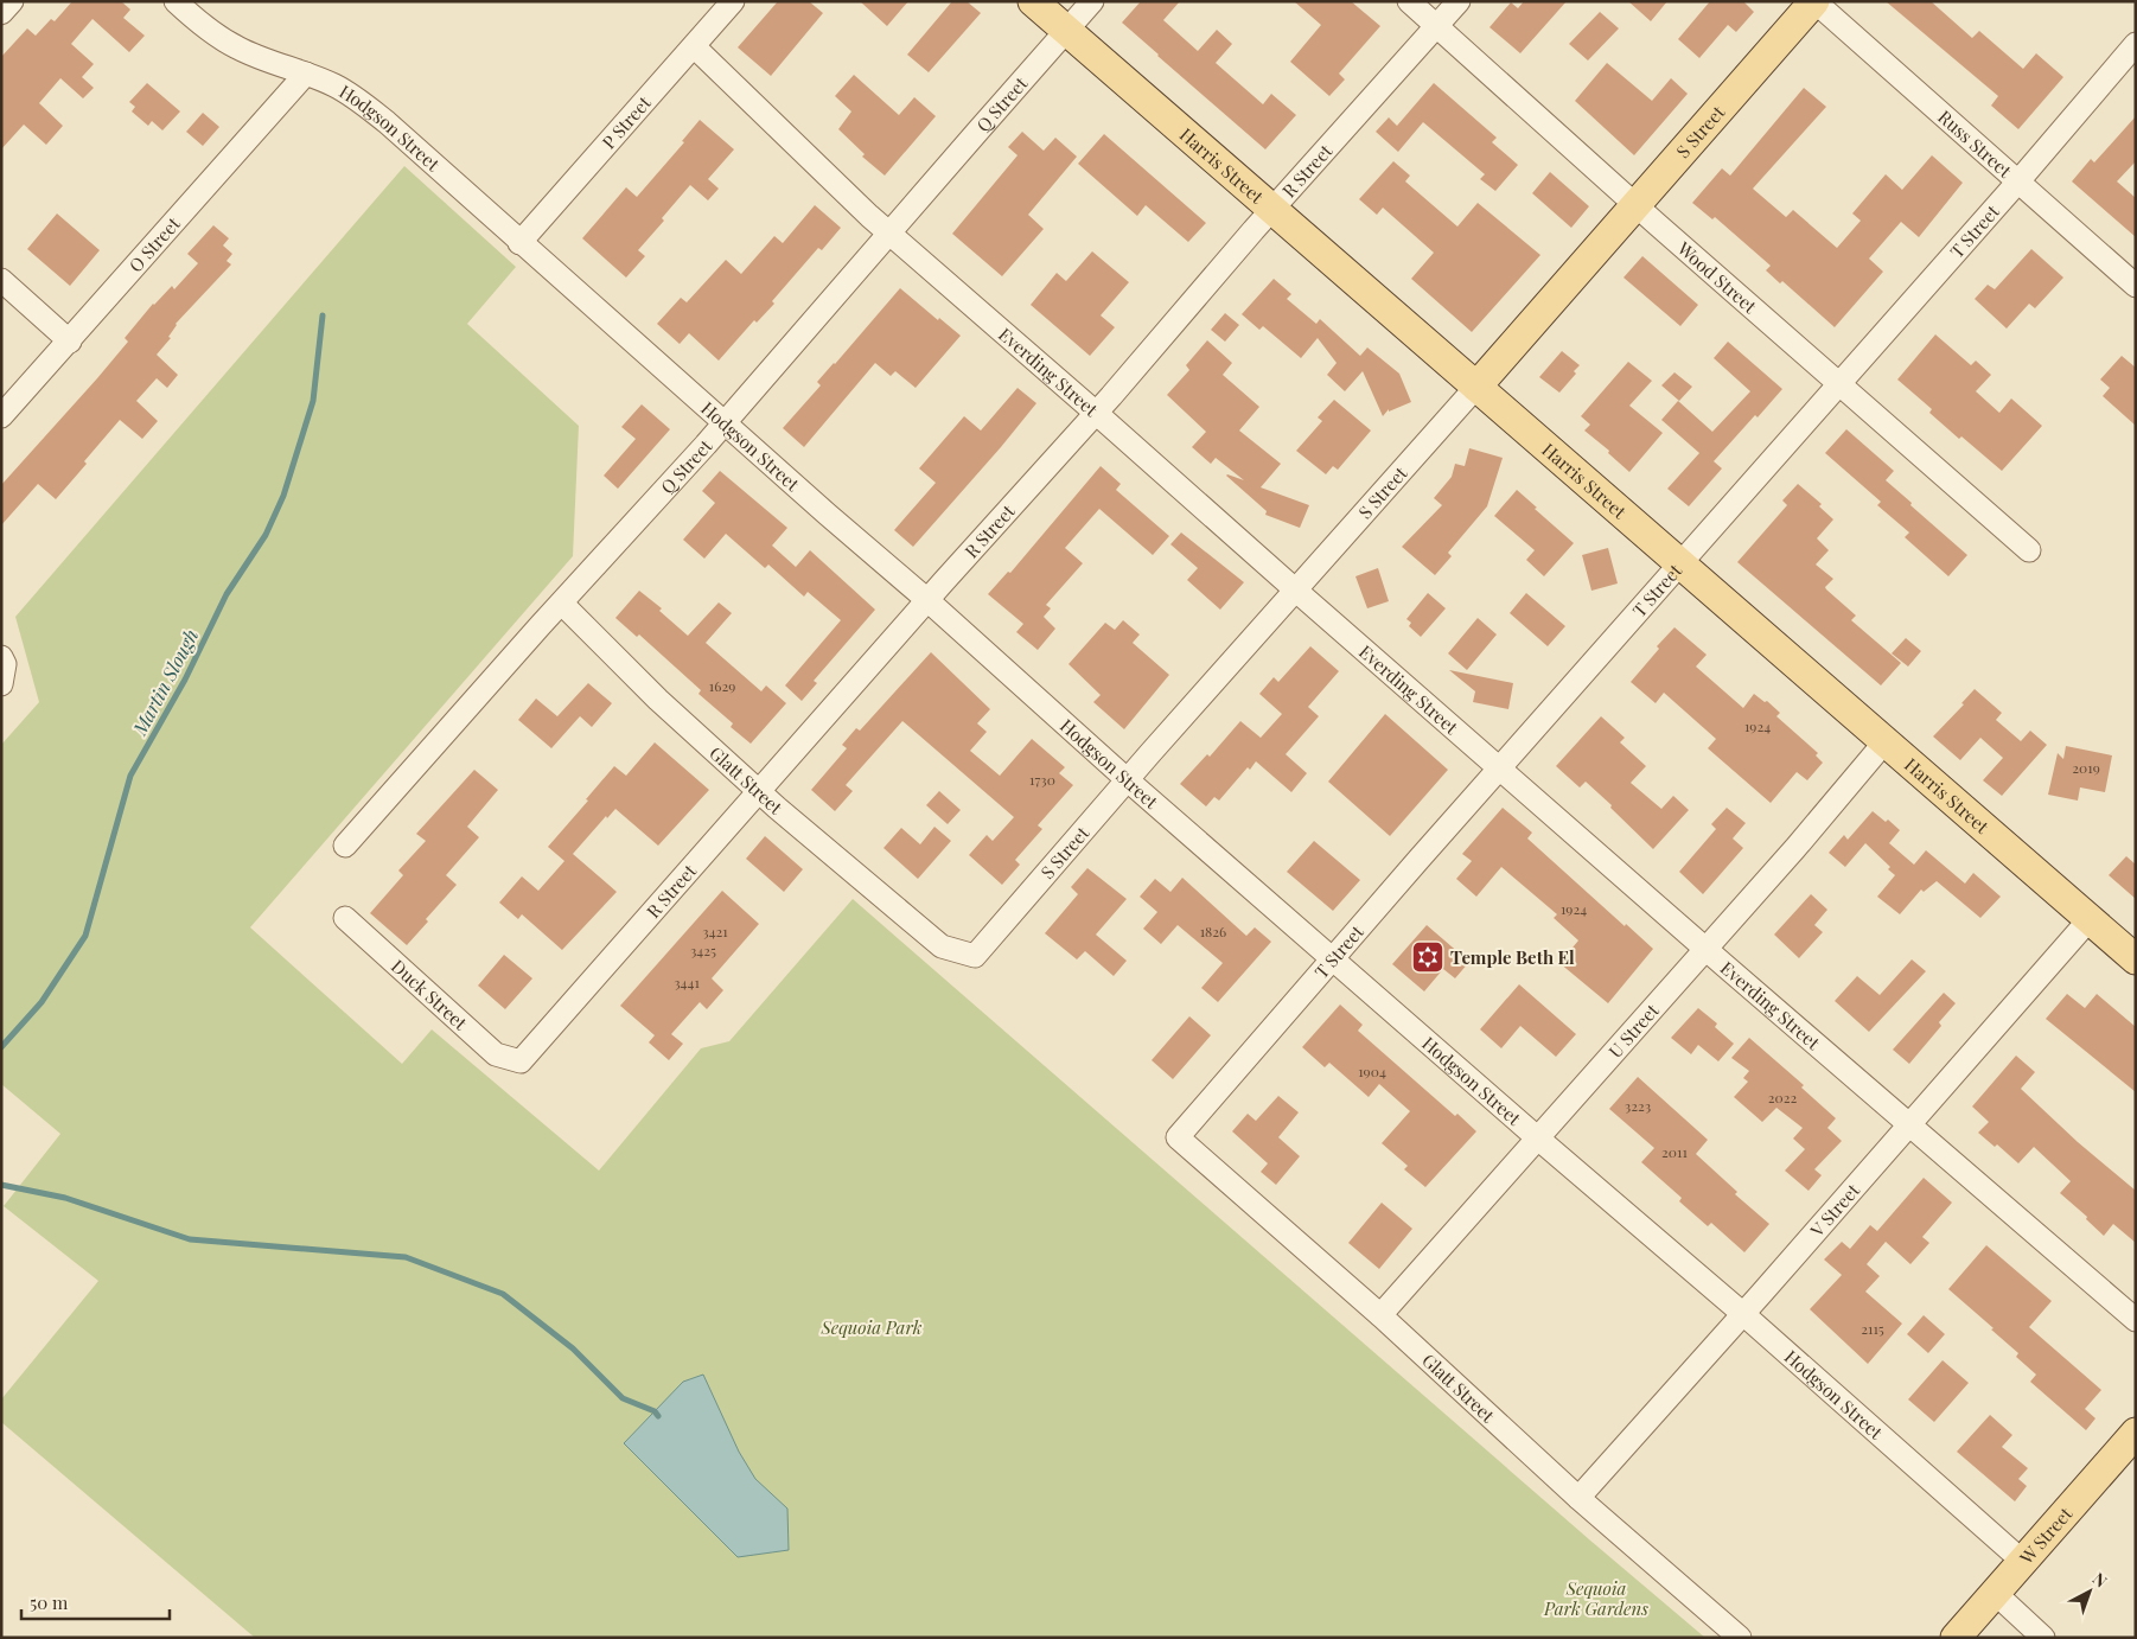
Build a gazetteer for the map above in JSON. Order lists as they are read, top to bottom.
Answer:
{
  "streets": {
    "main road": ["S Street", "Harris Street", "W Street"],
    "street": [
      "Q Street",
      "P Street",
      "Hodgson Street",
      "Russ Street",
      "R Street",
      "T Street",
      "O Street",
      "Wood Street",
      "Everding Street",
      "Glatt Street",
      "Duck Street",
      "U Street",
      "V Street"
    ]
  },
  "crossings": [
    ["Q Street", "Hodgson Street"],
    ["Q Street", "Harris Street"],
    ["Q Street", "Everding Street"],
    ["Q Street", "Glatt Street"],
    ["P Street", "Hodgson Street"],
    ["P Street", "Everding Street"],
    ["Hodgson Street", "S Street"],
    ["Hodgson Street", "R Street"],
    ["Hodgson Street", "T Street"],
    ["Hodgson Street", "O Street"],
    ["Hodgson Street", "U Street"],
    ["Hodgson Street", "V Street"],
    ["Hodgson Street", "W Street"],
    ["S Street", "Russ Street"],
    ["S Street", "Harris Street"],
    ["S Street", "Wood Street"],
    ["S Street", "Everding Street"],
    ["S Street", "Glatt Street"],
    ["Russ Street", "T Street"],
    ["Harris Street", "R Street"],
    ["Harris Street", "T Street"],
    ["Harris Street", "U Street"],
    ["Harris Street", "V Street"],
    ["R Street", "Wood Street"],
    ["R Street", "Everding Street"],
    ["R Street", "Glatt Street"],
    ["R Street", "Duck Street"],
    ["T Street", "Wood Street"],
    ["T Street", "Everding Street"],
    ["T Street", "Glatt Street"],
    ["Everding Street", "U Street"],
    ["Everding Street", "V Street"],
    ["Glatt Street", "U Street"],
    ["Glatt Street", "V Street"]
  ],
  "water": ["Martin Slough"],
  "parks": ["Sequoia Park", "Sequoia Park Gardens"],
  "places": {
    "synagogue": ["Temple Beth El"]
  },
  "house_numbers": [
    "1629",
    "1924",
    "2019",
    "1730",
    "1924",
    "3421",
    "1826",
    "3425",
    "3441",
    "1904",
    "2022",
    "3223",
    "2011",
    "2115"
  ],
  "scale_bar": "50 m",
  "north": "top right"
}
